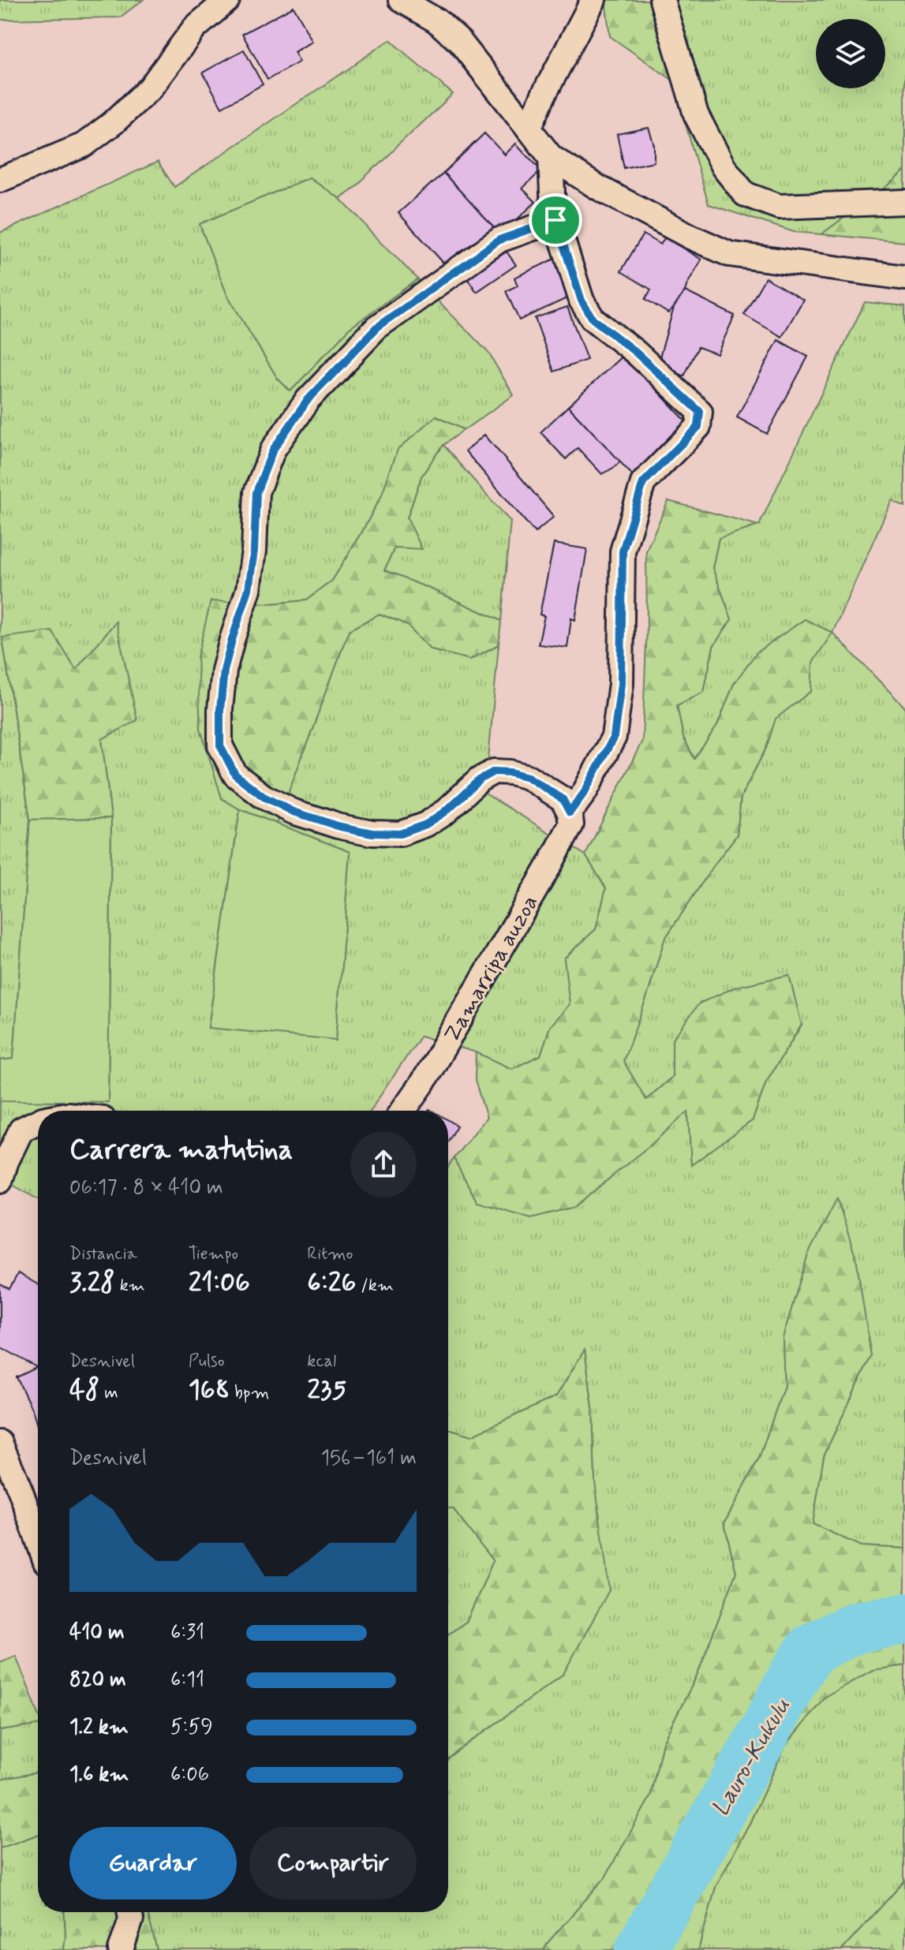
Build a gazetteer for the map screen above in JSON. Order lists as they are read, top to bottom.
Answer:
{
  "streets": {
    "street": ["Zamarripa auzoa"]
  },
  "water": ["Lauro-Kukulu"],
  "page": {
    "heading": ["Carrera matutina", "06:17 · 8 × 410 m"],
    "stats": [
      ["Distancia", "3.28 km"],
      ["Tiempo", "21:06"],
      ["Ritmo", "6:26 /km"],
      ["Desnivel", "48 m"],
      ["Pulso", "168 bpm"],
      ["kcal", "235"]
    ],
    "chart": ["Desnivel", "156–161 m"],
    "list": [
      {
        "name": "410 m",
        "note": "6:31"
      },
      {
        "name": "820 m",
        "note": "6:11"
      },
      {
        "name": "1.2 km",
        "note": "5:59"
      },
      {
        "name": "1.6 km",
        "note": "6:06"
      }
    ],
    "buttons": ["Guardar", "Compartir"]
  }
}
